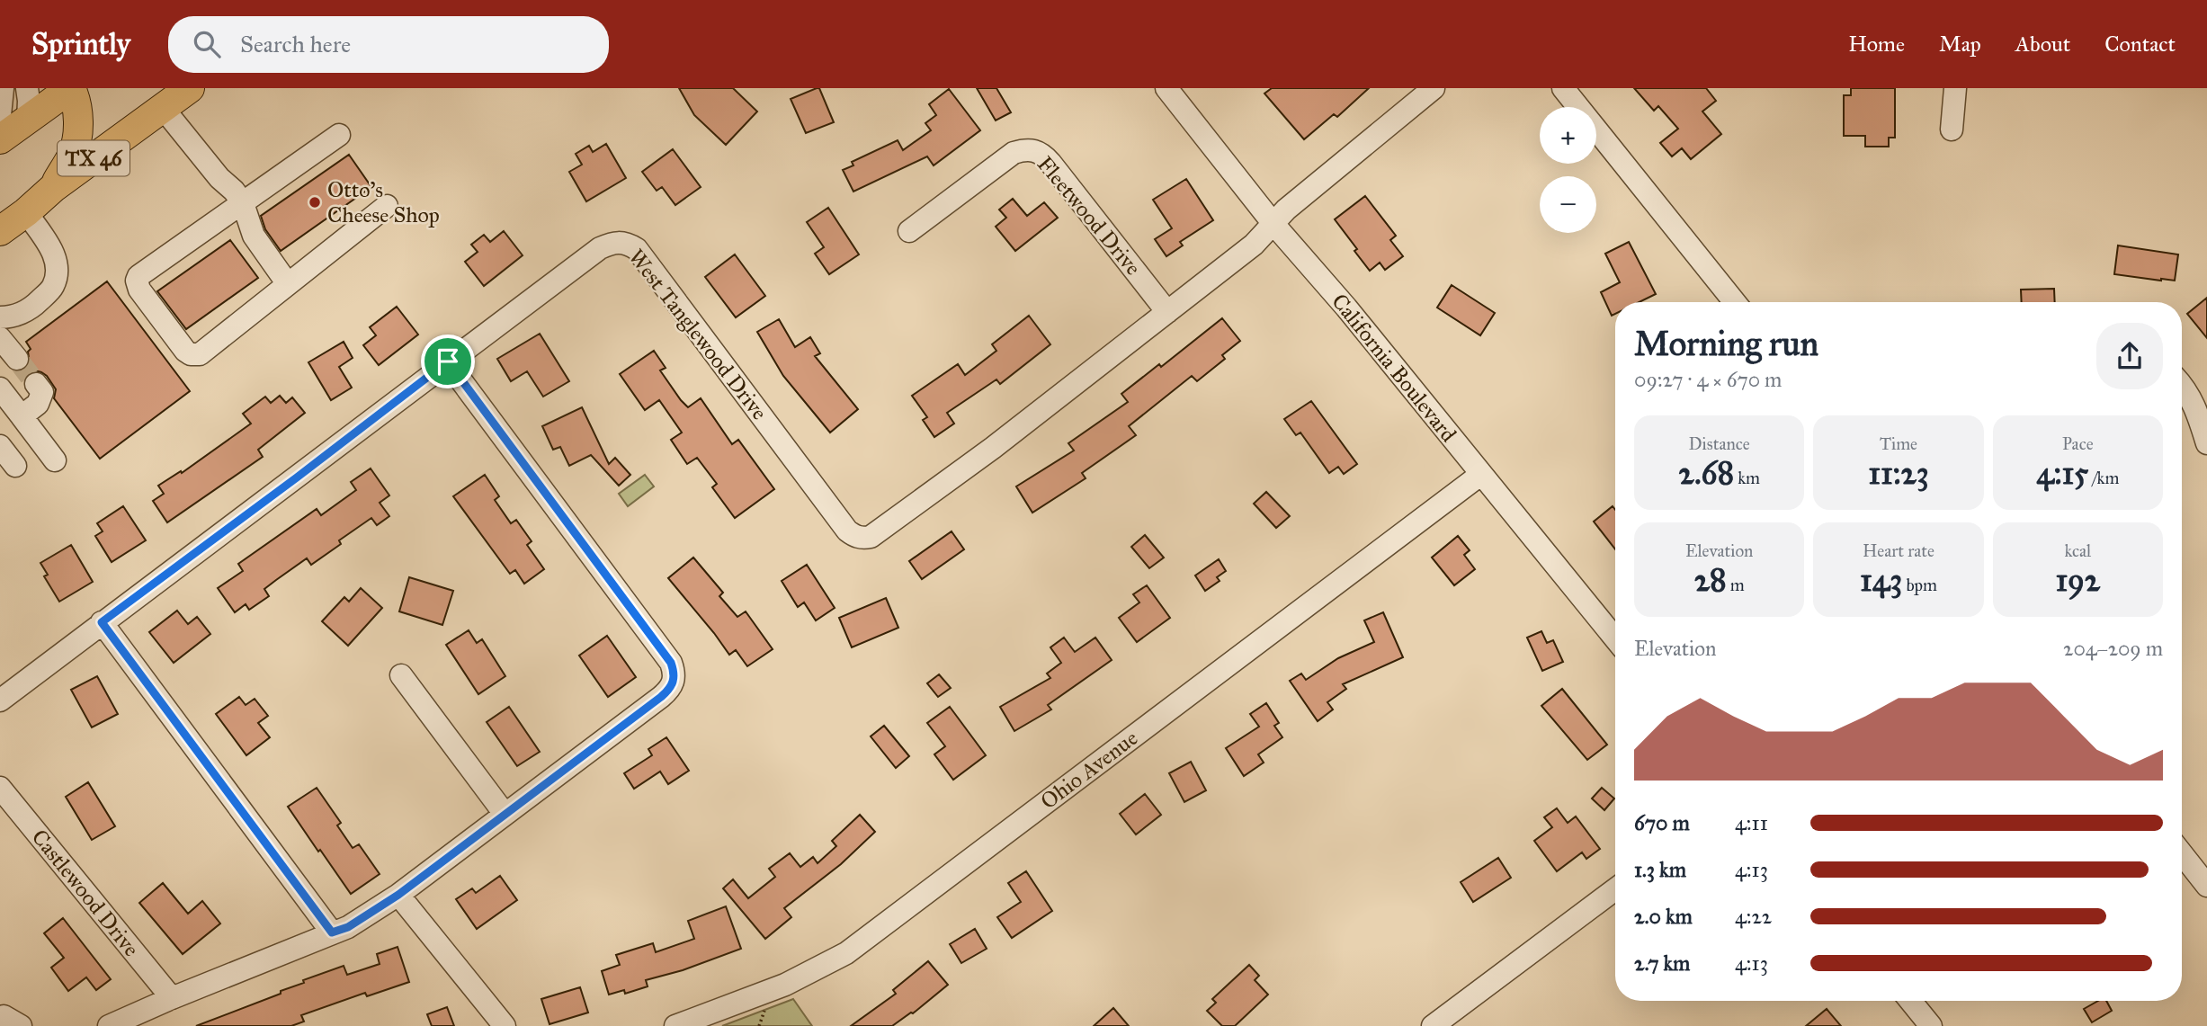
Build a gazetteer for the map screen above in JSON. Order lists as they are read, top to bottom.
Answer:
{
  "streets": {
    "main road": ["TX 46"],
    "street": [
      "Fleetwood Drive",
      "West Tanglewood Drive",
      "California Boulevard",
      "Ohio Avenue",
      "Castlewood Drive"
    ]
  },
  "crossings": [
    ["Fleetwood Drive", "West Tanglewood Drive"],
    ["West Tanglewood Drive", "California Boulevard"],
    ["California Boulevard", "Ohio Avenue"]
  ],
  "places": ["Otto's Cheese Shop"],
  "page": {
    "header": "Sprintly",
    "search": "Search here",
    "nav": [
      "Home",
      "Map",
      "About",
      "Contact"
    ],
    "map_buttons": ["+", "−"],
    "heading": ["Morning run", "09:27 · 4 × 670 m"],
    "stats": [
      ["Distance", "2.68 km"],
      ["Time", "11:23"],
      ["Pace", "4:15 /km"],
      ["Elevation", "28 m"],
      ["Heart rate", "143 bpm"],
      ["kcal", "192"]
    ],
    "chart": ["Elevation", "204–209 m"],
    "list": [
      {
        "name": "670 m",
        "note": "4:11"
      },
      {
        "name": "1.3 km",
        "note": "4:13"
      },
      {
        "name": "2.0 km",
        "note": "4:22"
      },
      {
        "name": "2.7 km",
        "note": "4:13"
      }
    ]
  }
}
